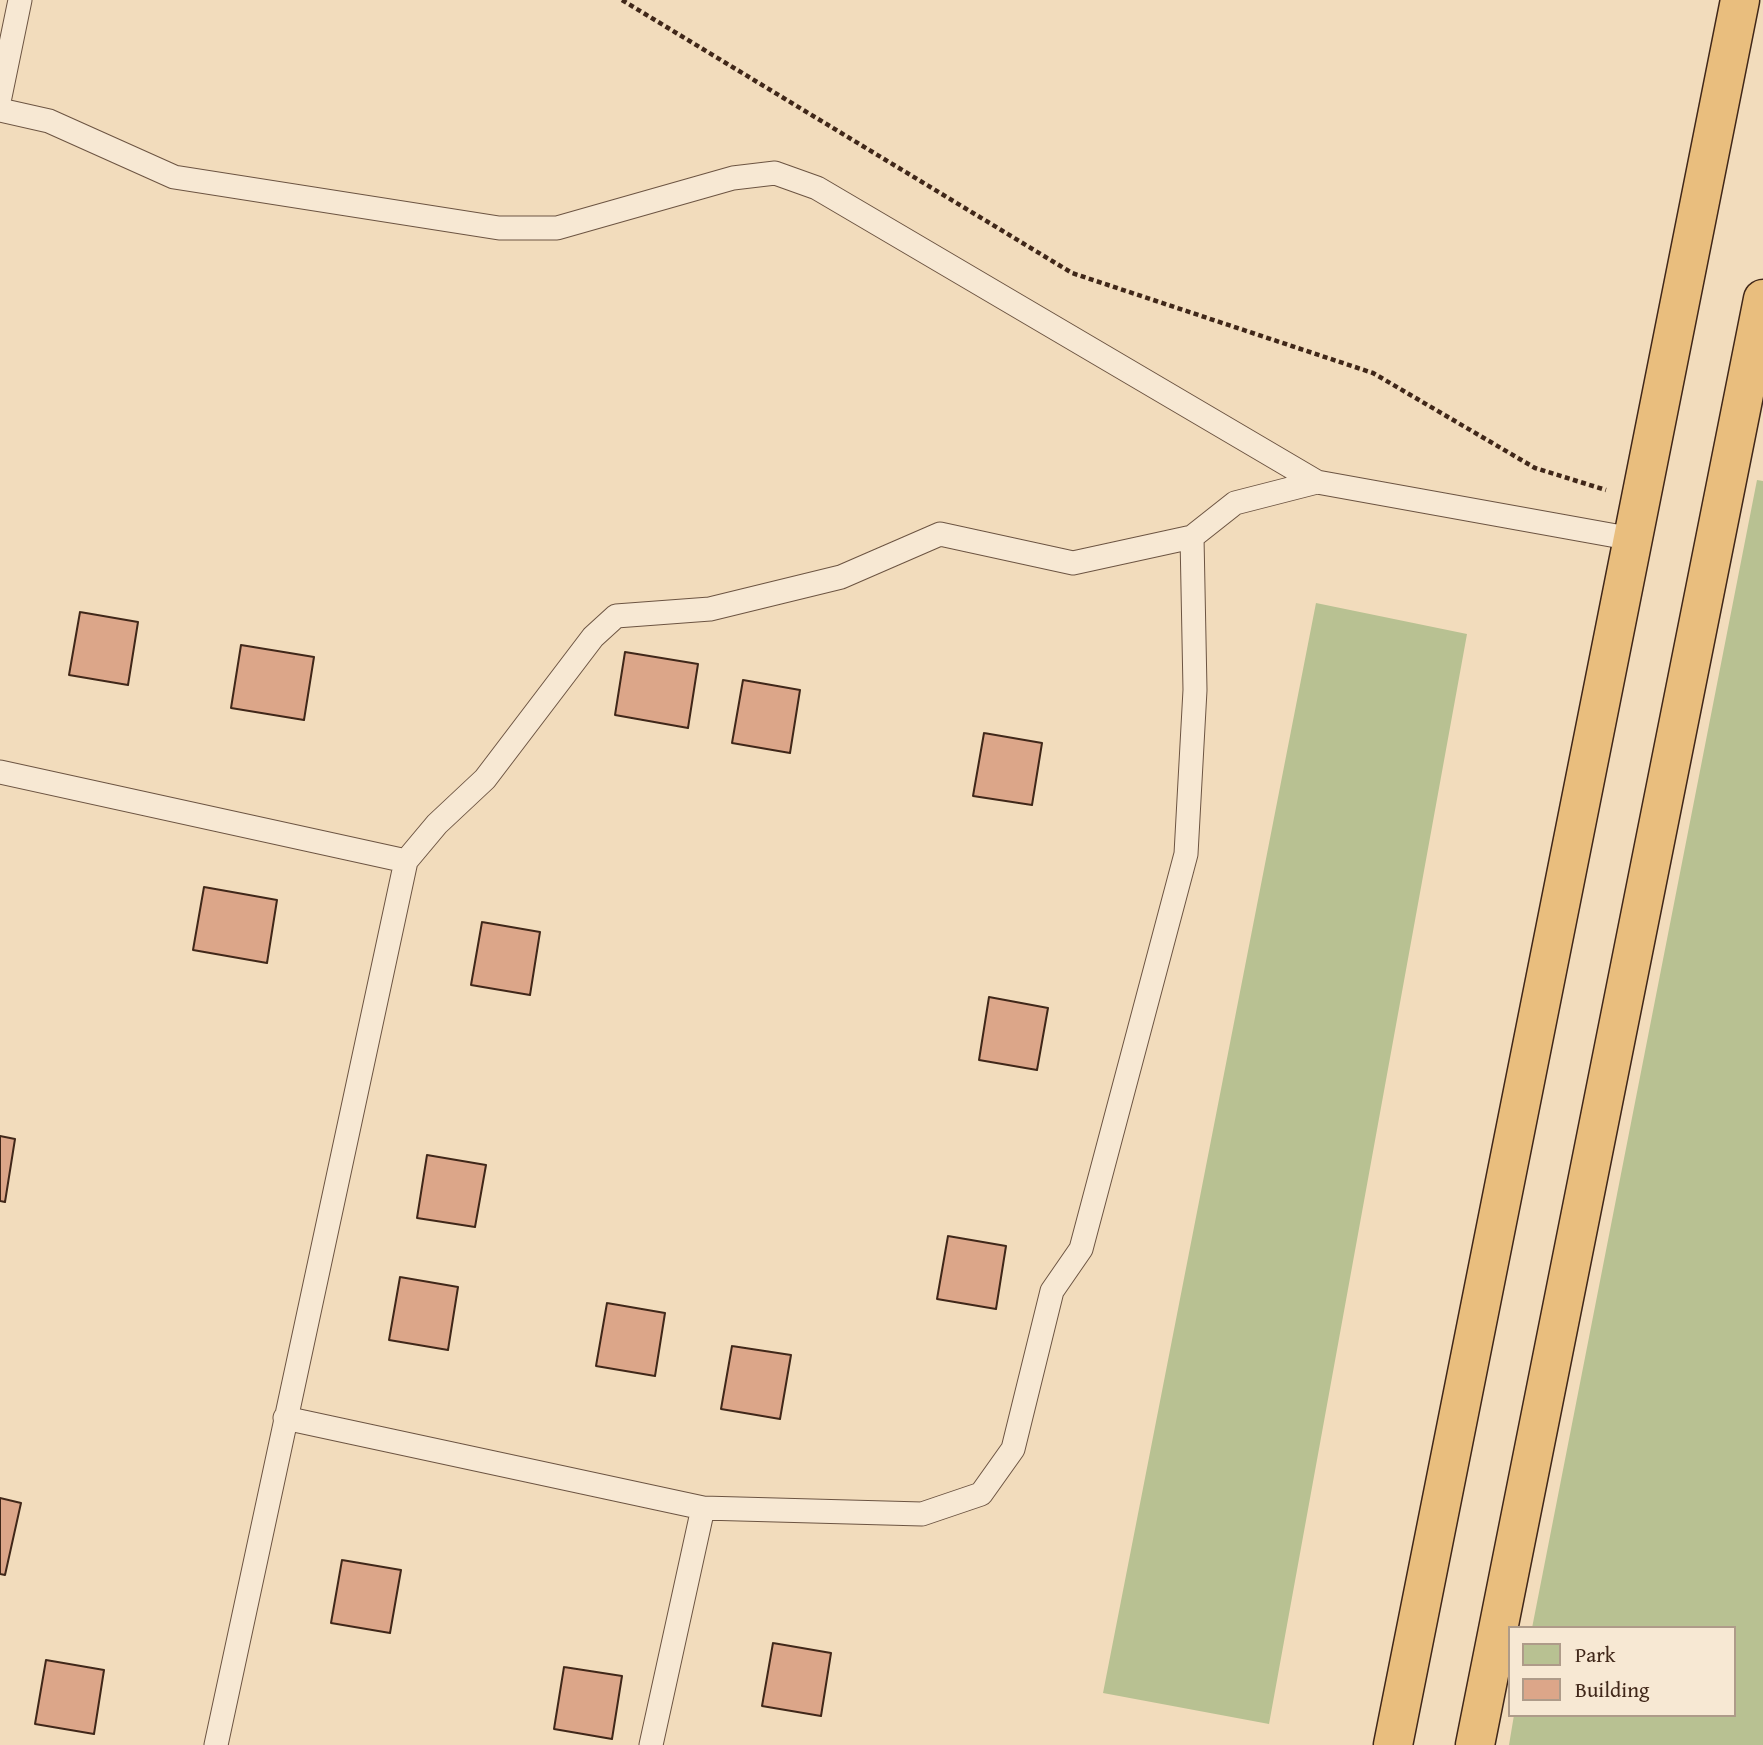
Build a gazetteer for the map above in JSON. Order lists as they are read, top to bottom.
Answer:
{
  "legend": ["Park", "Building"]
}
